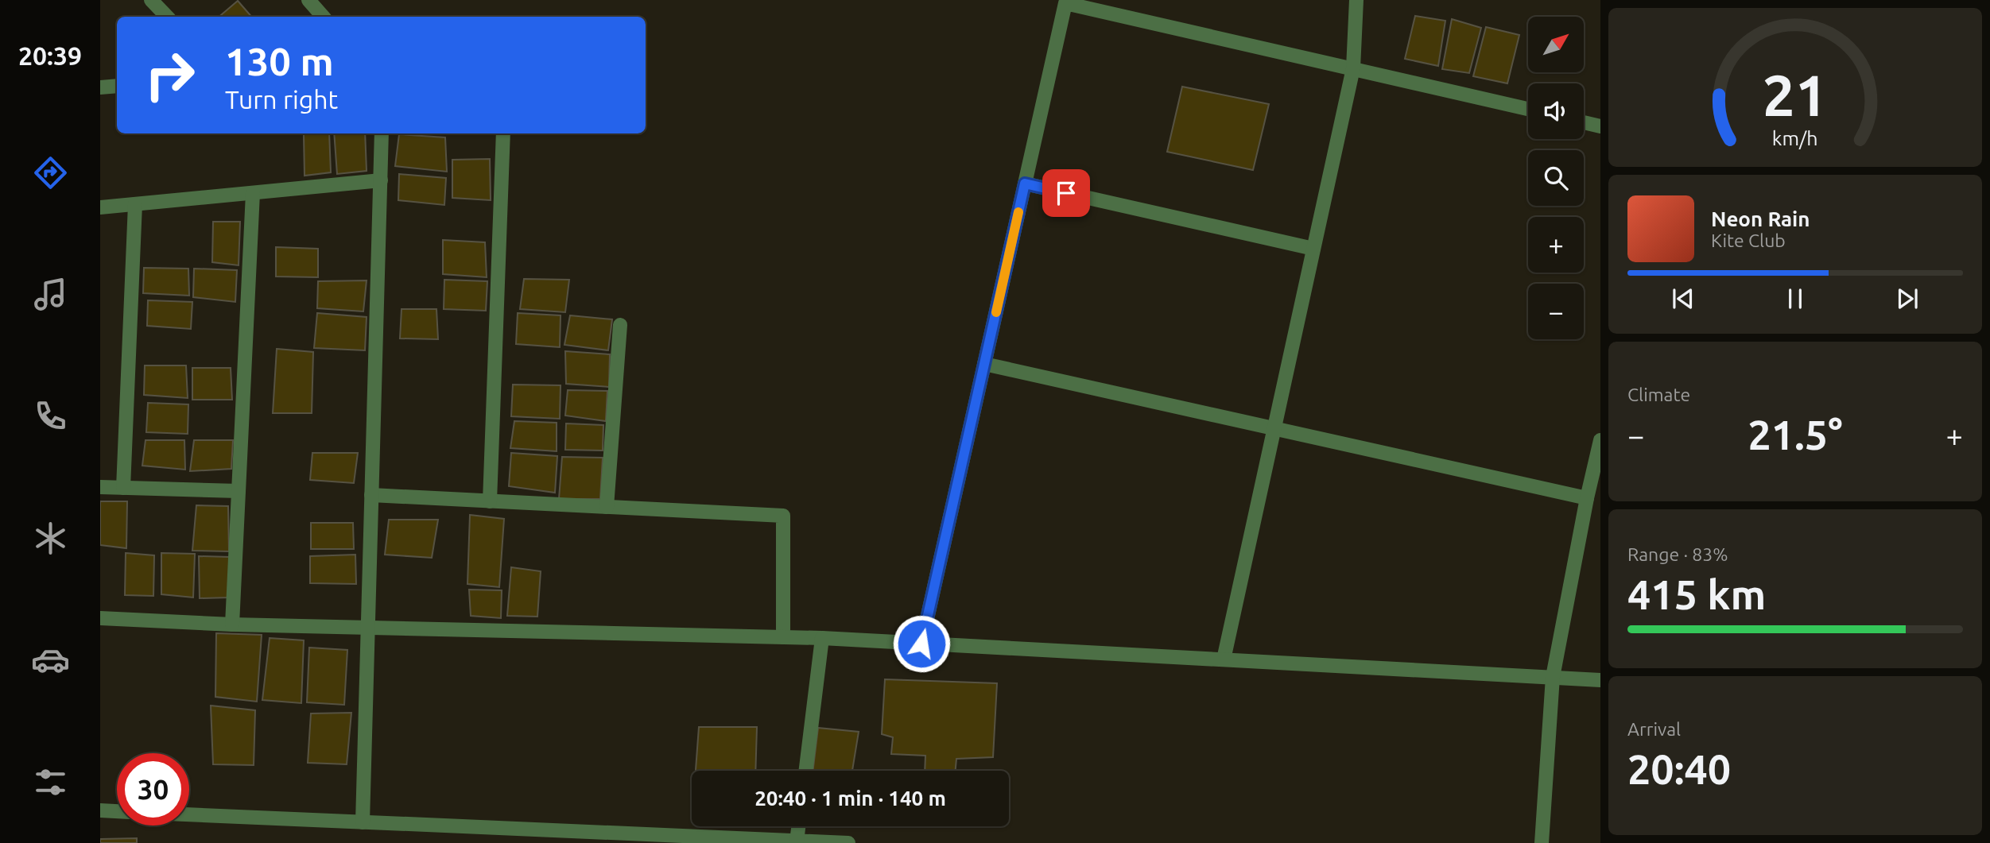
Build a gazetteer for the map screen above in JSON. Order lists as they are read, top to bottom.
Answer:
{
  "north": "top right",
  "page": {
    "tabs": "20:39",
    "map_buttons": ["+", "−"],
    "turn": ["130 m", "Turn right"],
    "song": ["Neon Rain", "Kite Club"],
    "tile": [
      "Climate",
      ["Range · 83%", "415 km"],
      ["Arrival", "20:40"]
    ],
    "heat": ["−", "21.5°", "+"],
    "limit": "30",
    "trip": "20:40 · 1 min · 140 m",
    "gauge": ["21", "km/h"]
  }
}
